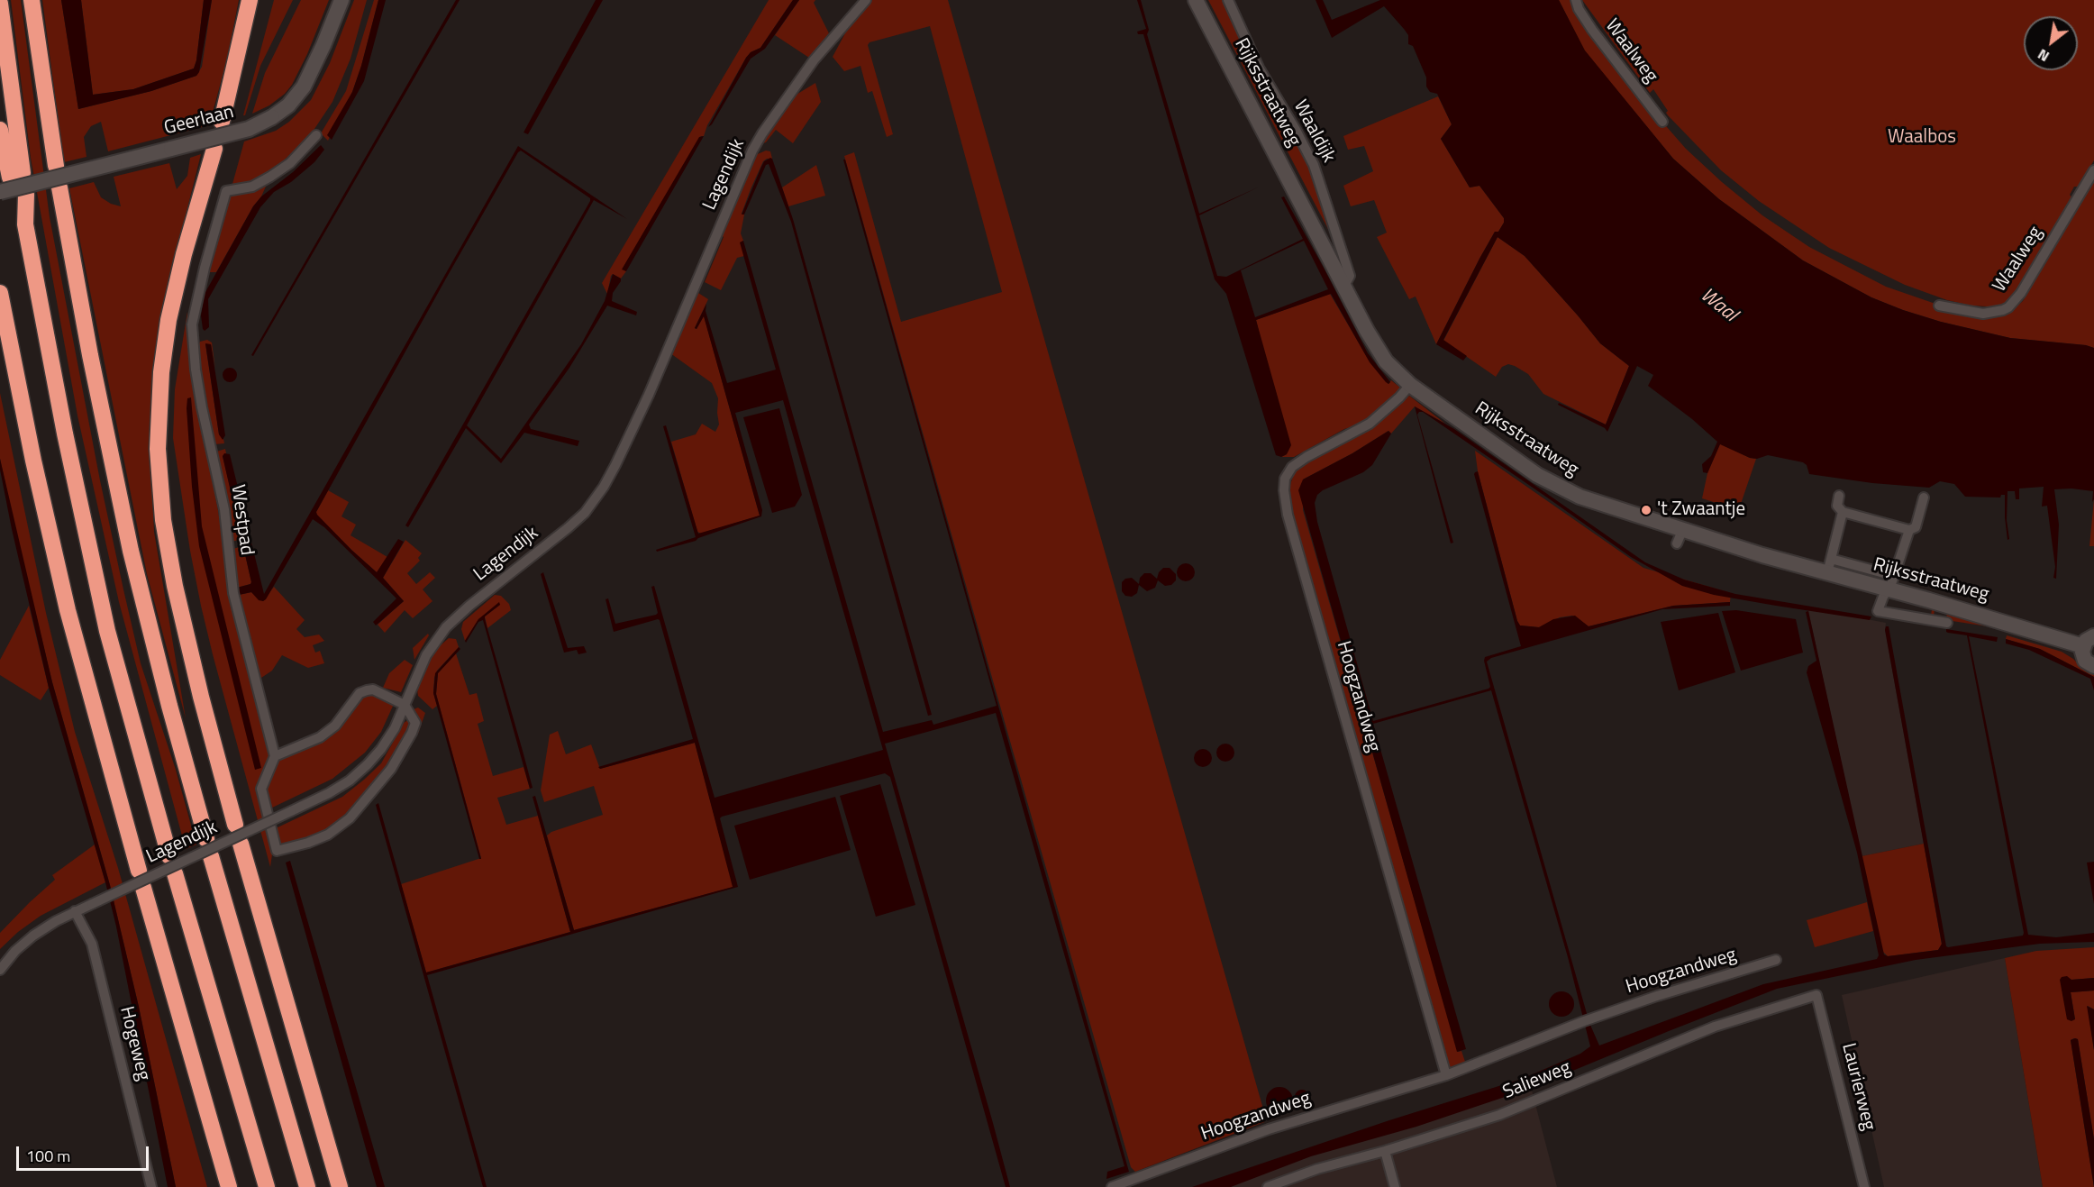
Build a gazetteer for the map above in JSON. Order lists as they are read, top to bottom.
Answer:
{
  "streets": {
    "street": [
      "Waalweg",
      "Rijksstraatweg",
      "Geerlaan",
      "Waaldijk",
      "Lagendijk",
      "Westpad",
      "Hoogzandweg",
      "Hogeweg",
      "Salieweg",
      "Laurierweg"
    ]
  },
  "crossings": [
    ["Rijksstraatweg", "Waaldijk"],
    ["Rijksstraatweg", "Hoogzandweg"],
    ["Lagendijk", "Hogeweg"],
    ["Salieweg", "Laurierweg"]
  ],
  "water": ["Waal"],
  "parks": ["Waalbos"],
  "places": ["'t Zwaantje"],
  "scale_bar": "100 m",
  "north": "bottom left"
}
